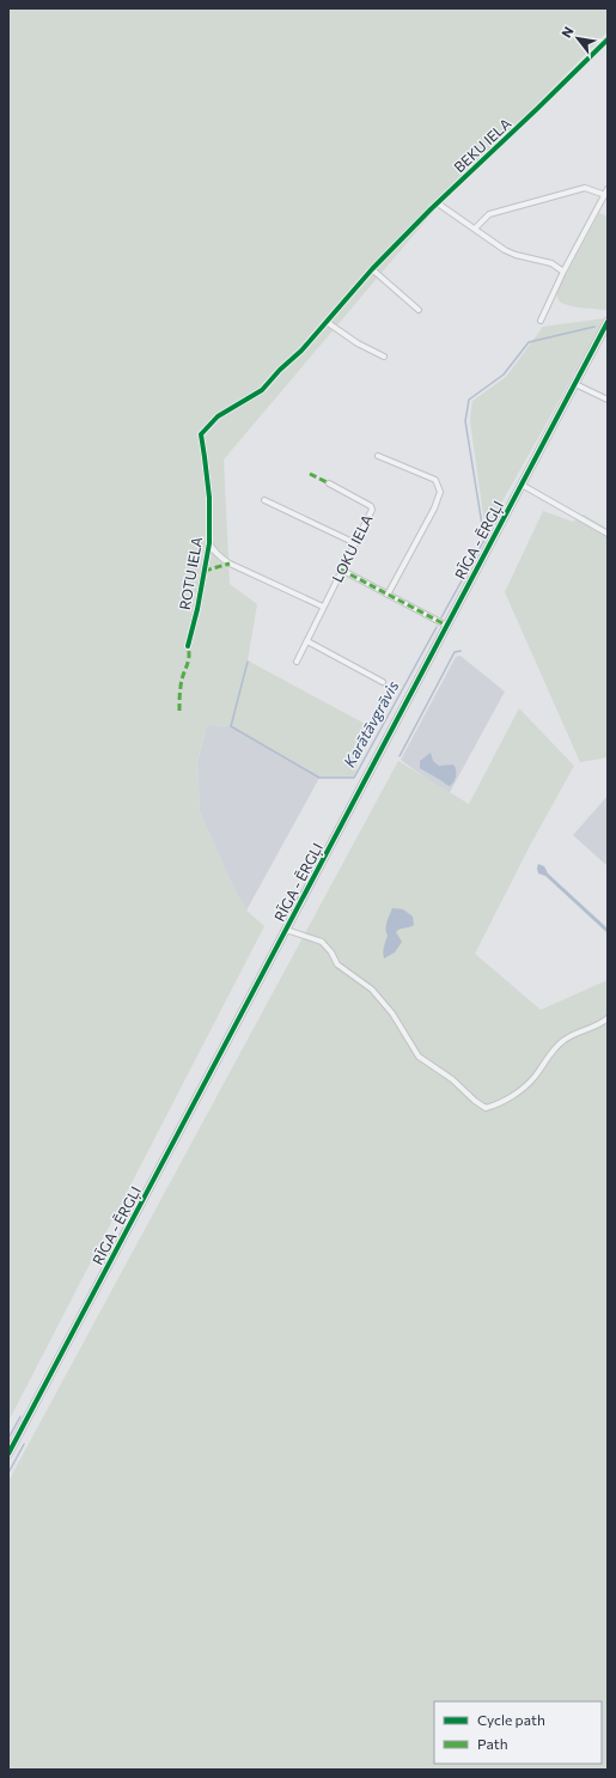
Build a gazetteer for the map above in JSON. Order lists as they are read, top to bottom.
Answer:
{
  "streets": {
    "main road": ["RĪGA - ĒRGĻI"],
    "street": ["BEKU IELA", "LOKU IELA", "ROTU IELA"]
  },
  "crossings": [
    ["BEKU IELA", "ROTU IELA"],
    ["LOKU IELA", "ROTU IELA"]
  ],
  "water": ["Karātāvgrāvis"],
  "legend": ["Cycle path", "Path"],
  "north": "top left"
}
